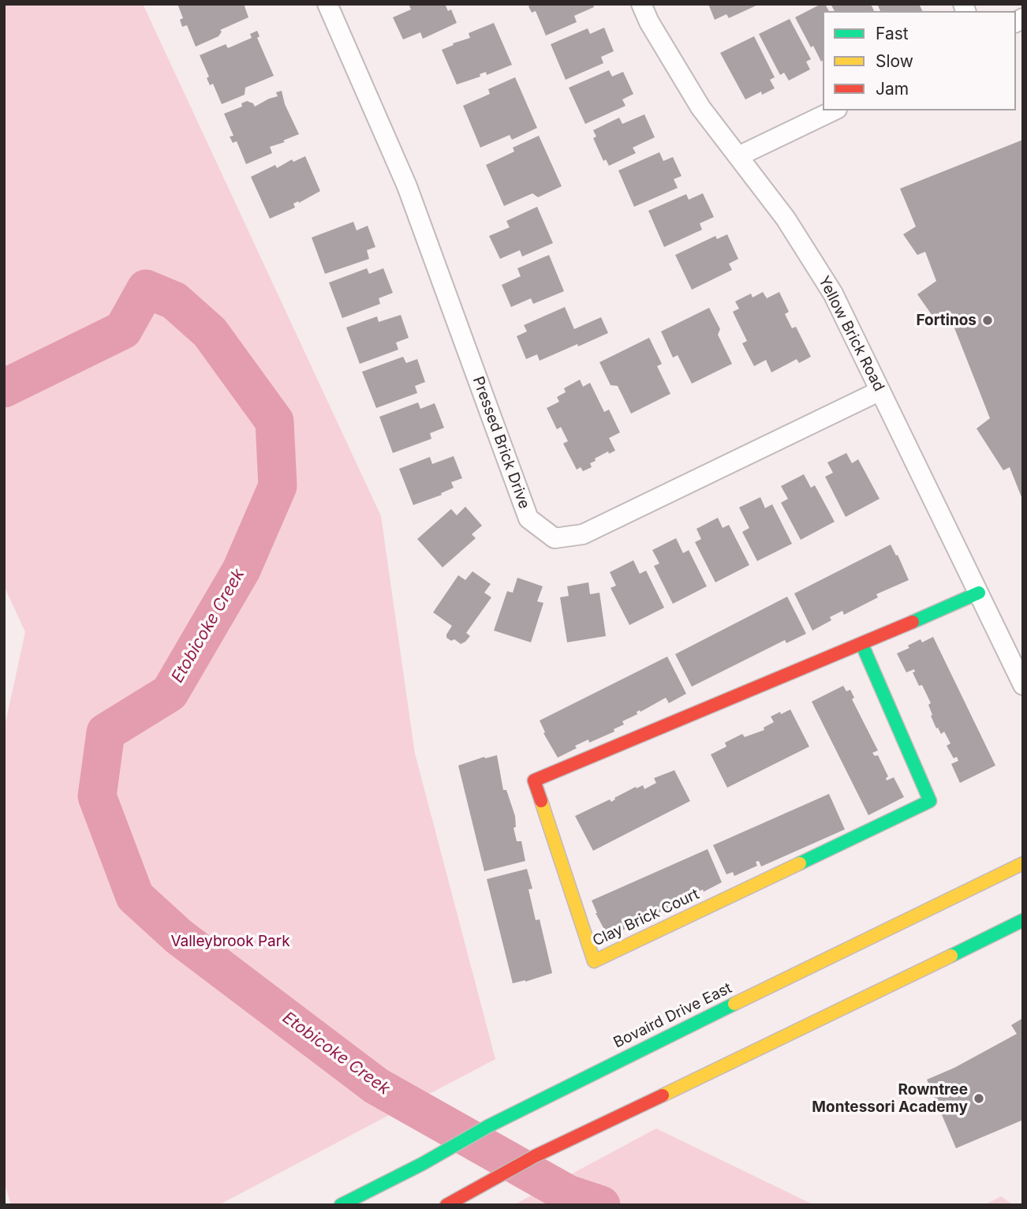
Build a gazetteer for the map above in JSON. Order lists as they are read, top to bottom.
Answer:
{
  "streets": {
    "main road": ["Clay Brick Court", "Bovaird Drive East"],
    "street": ["Yellow Brick Road", "Pressed Brick Drive"]
  },
  "crossings": [
    ["Yellow Brick Road", "Pressed Brick Drive"],
    ["Yellow Brick Road", "Clay Brick Court"]
  ],
  "water": ["Etobicoke Creek"],
  "parks": ["Valleybrook Park"],
  "places": ["Fortinos", "Rowntree Montessori Academy"],
  "legend": ["Fast", "Slow", "Jam"]
}
